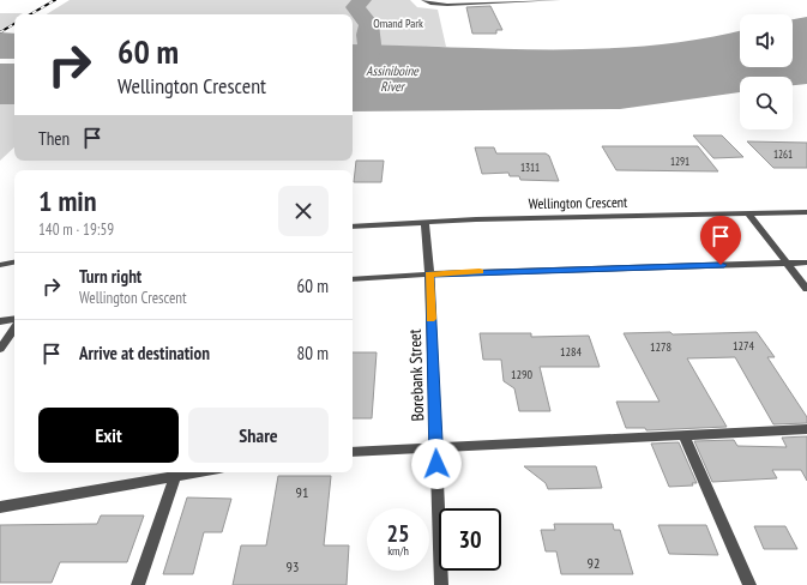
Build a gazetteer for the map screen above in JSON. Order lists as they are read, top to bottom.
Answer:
{
  "streets": {
    "street": ["Wellington Crescent", "Borebank Street"]
  },
  "crossings": [
    ["Wellington Crescent", "Borebank Street"]
  ],
  "water": ["Assiniboine River"],
  "parks": ["Omand Park"],
  "house_numbers": [
    "1261",
    "1291",
    "1311",
    "1274",
    "1278",
    "1284",
    "1290",
    "91",
    "92",
    "93"
  ],
  "page": {
    "turn": ["60 m", "Wellington Crescent"],
    "then": "Then",
    "heading": ["1 min", "140 m · 19:59"],
    "list": [
      {
        "name": "Turn right",
        "note": "Wellington Crescent",
        "value": "60 m"
      },
      {
        "name": "Arrive at destination",
        "value": "80 m"
      }
    ],
    "buttons": ["Exit", "Share"],
    "speed": "25 km/h",
    "limit": "30"
  }
}
